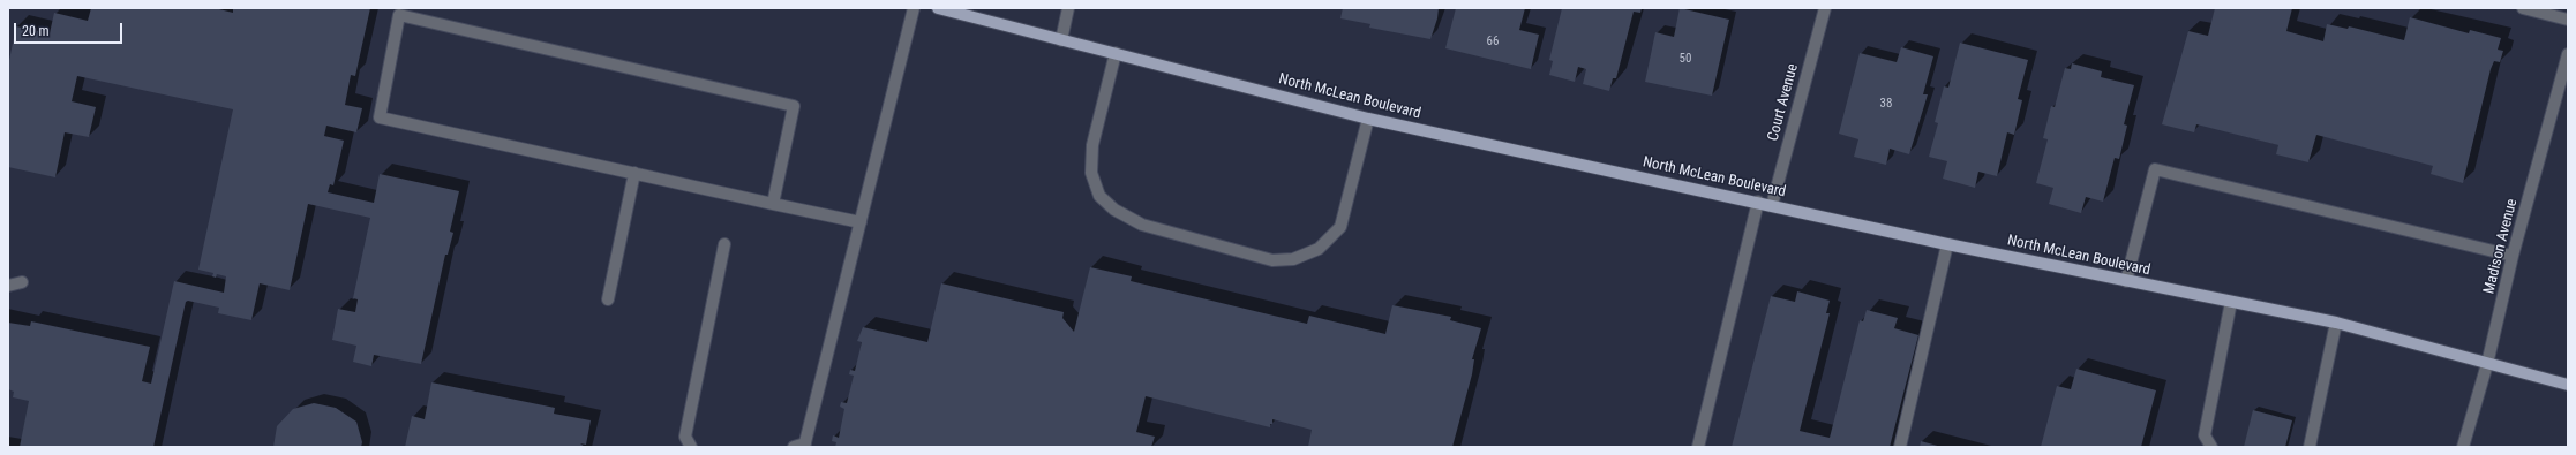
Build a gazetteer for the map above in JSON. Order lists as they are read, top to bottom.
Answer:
{
  "streets": {
    "main road": ["North McLean Boulevard"],
    "street": ["Court Avenue", "Madison Avenue"]
  },
  "crossings": [
    ["North McLean Boulevard", "Court Avenue"],
    ["North McLean Boulevard", "Madison Avenue"]
  ],
  "house_numbers": ["66", "50", "38"],
  "scale_bar": "20 m"
}
